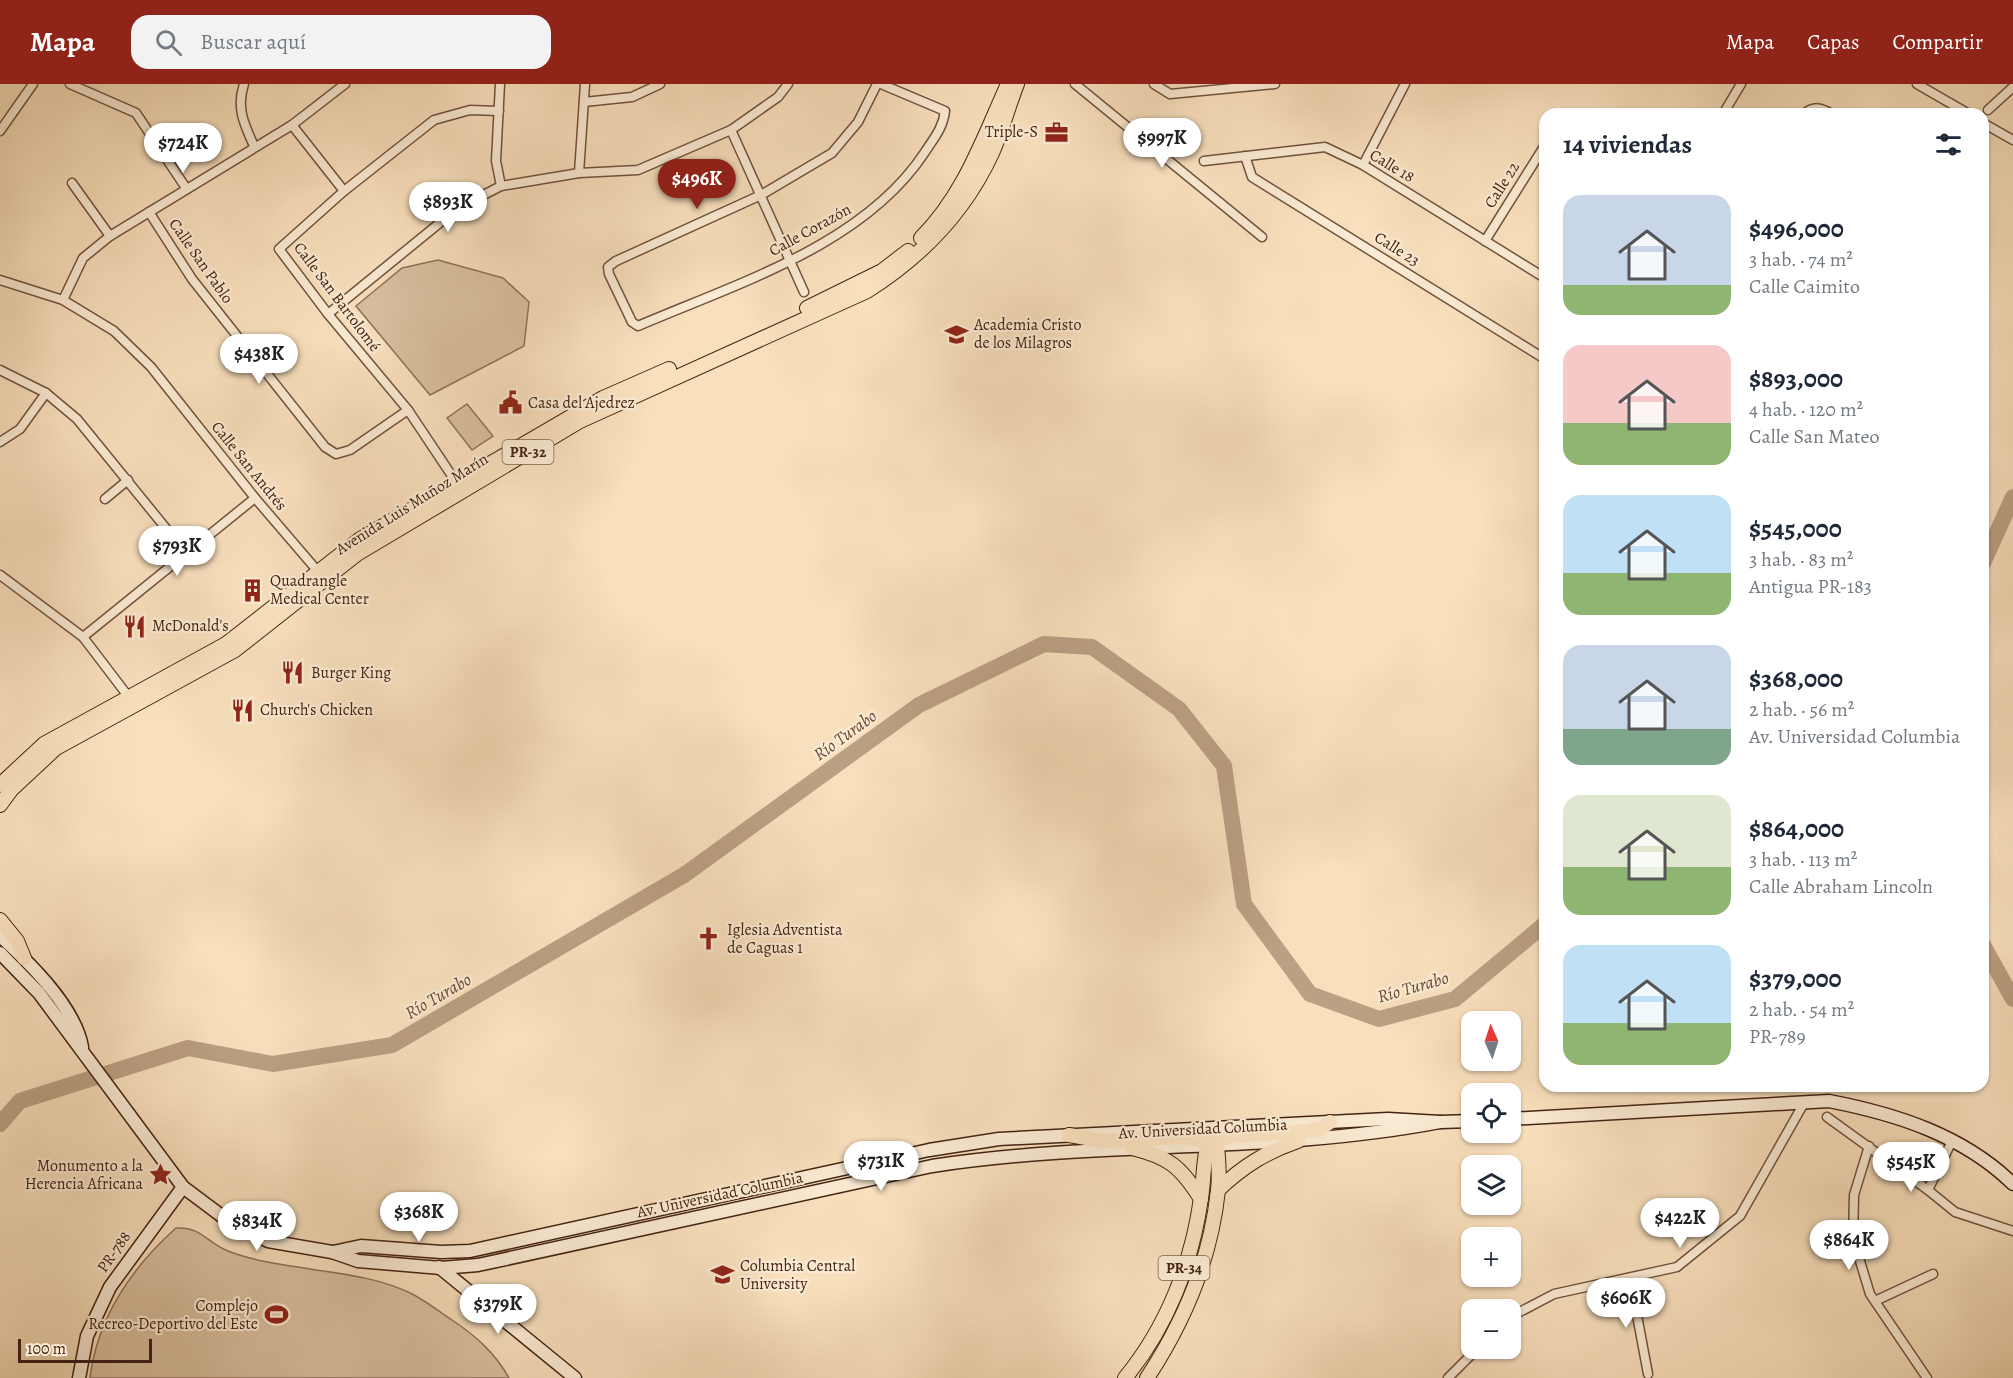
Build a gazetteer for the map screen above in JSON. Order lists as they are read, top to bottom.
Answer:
{
  "streets": {
    "main road": [
      "PR-32",
      "Avenida Luis Muñoz Marín",
      "Av. Universidad Columbia",
      "PR-788",
      "PR-34"
    ],
    "street": [
      "Calle 18",
      "Calle 22",
      "Calle Corazón",
      "Calle 23",
      "Calle San Pablo",
      "Calle San Bartolomé",
      "Calle San Andrés"
    ]
  },
  "crossings": [
    ["Calle 18", "Calle 22"],
    ["Calle 18", "Calle 23"],
    ["Calle San Pablo", "Calle San Bartolomé"],
    ["Calle San Bartolomé", "Avenida Luis Muñoz Marín"],
    ["Calle San Andrés", "Avenida Luis Muñoz Marín"],
    ["Av. Universidad Columbia", "PR-788"],
    ["Av. Universidad Columbia", "PR-34"]
  ],
  "water": ["Río Turabo"],
  "places": {
    "office": ["Triple-S"],
    "school or university": ["Academia Cristo de los Milagros", "Columbia Central University"],
    "public building": ["Casa del Ajedrez"],
    "building": ["Quadrangle Medical Center"],
    "restaurant": ["McDonald's", "Burger King", "Church's Chicken"],
    "church": ["Iglesia Adventista de Caguas 1"],
    "place": ["Monumento a la Herencia Africana"],
    "sports": ["Complejo Recreo-Deportivo del Este"]
  },
  "scale_bar": "100 m",
  "north": "top",
  "page": {
    "header": "Mapa",
    "search": "Buscar aquí",
    "nav": ["Mapa", "Capas", "Compartir"],
    "heading": "14 viviendas",
    "price": [
      "$997K",
      "$724K",
      "$496K",
      "$893K",
      "$438K",
      "$793K",
      "$731K",
      "$545K",
      "$368K",
      "$422K",
      "$834K",
      "$864K",
      "$606K",
      "$379K"
    ],
    "list": [
      {
        "name": "$496,000",
        "note": "3 hab. · 74 m² · Calle Caimito"
      },
      {
        "name": "$893,000",
        "note": "4 hab. · 120 m² · Calle San Mateo"
      },
      {
        "name": "$545,000",
        "note": "3 hab. · 83 m² · Antigua PR-183"
      },
      {
        "name": "$368,000",
        "note": "2 hab. · 56 m² · Av. Universidad Columbia"
      },
      {
        "name": "$864,000",
        "note": "3 hab. · 113 m² · Calle Abraham Lincoln"
      },
      {
        "name": "$379,000",
        "note": "2 hab. · 54 m² · PR-789"
      }
    ],
    "map_buttons": ["+", "−"],
    "scale": "100 m"
  }
}
